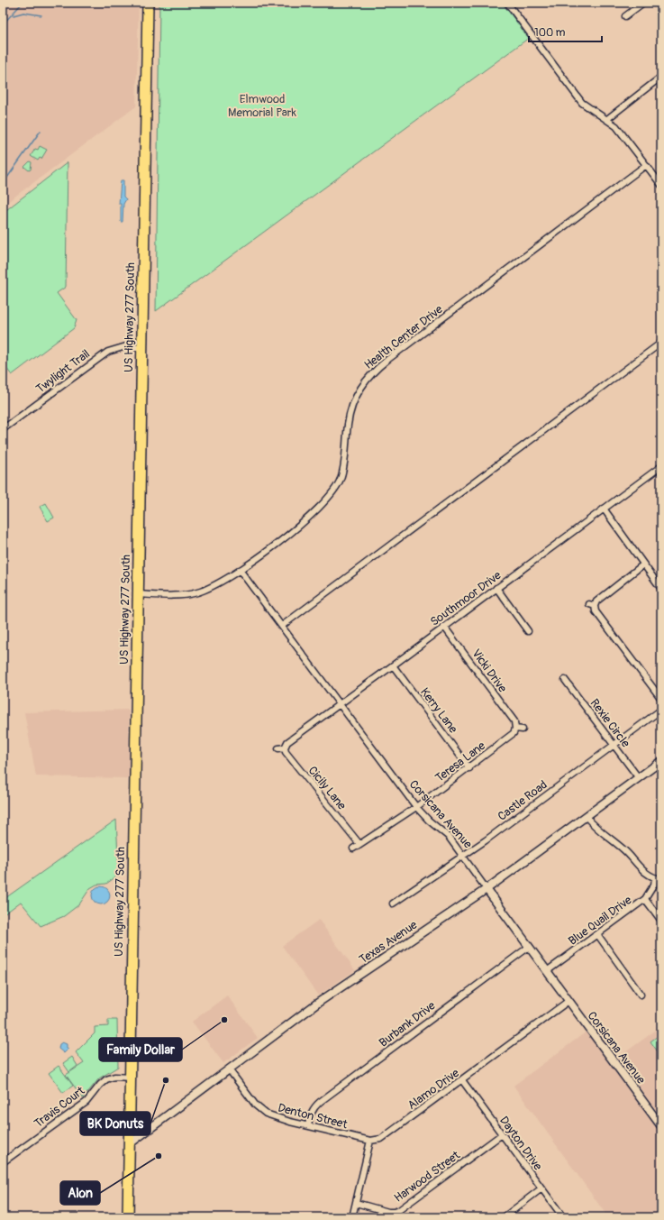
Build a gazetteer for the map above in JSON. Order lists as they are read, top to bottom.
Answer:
{
  "streets": {
    "highway": ["US Highway 277 South"],
    "street": [
      "Health Center Drive",
      "Twylight Trail",
      "Southmoor Drive",
      "Vicki Drive",
      "Kerry Lane",
      "Rexie Circle",
      "Teresa Lane",
      "Cicily Lane",
      "Castle Road",
      "Corsicana Avenue",
      "Blue Quail Drive",
      "Texas Avenue",
      "Burbank Drive",
      "Alamo Drive",
      "Travis Court",
      "Denton Street",
      "Dayton Drive",
      "Harwood Street"
    ]
  },
  "crossings": [
    ["US Highway 277 South", "Health Center Drive"],
    ["US Highway 277 South", "Twylight Trail"],
    ["US Highway 277 South", "Texas Avenue"],
    ["US Highway 277 South", "Travis Court"],
    ["Health Center Drive", "Corsicana Avenue"],
    ["Southmoor Drive", "Vicki Drive"],
    ["Southmoor Drive", "Kerry Lane"],
    ["Southmoor Drive", "Cicily Lane"],
    ["Southmoor Drive", "Corsicana Avenue"],
    ["Vicki Drive", "Teresa Lane"],
    ["Kerry Lane", "Teresa Lane"],
    ["Rexie Circle", "Castle Road"],
    ["Rexie Circle", "Texas Avenue"],
    ["Teresa Lane", "Cicily Lane"],
    ["Teresa Lane", "Corsicana Avenue"],
    ["Castle Road", "Corsicana Avenue"],
    ["Corsicana Avenue", "Blue Quail Drive"],
    ["Corsicana Avenue", "Texas Avenue"],
    ["Corsicana Avenue", "Burbank Drive"],
    ["Corsicana Avenue", "Alamo Drive"],
    ["Texas Avenue", "Denton Street"],
    ["Burbank Drive", "Denton Street"],
    ["Alamo Drive", "Denton Street"],
    ["Alamo Drive", "Dayton Drive"],
    ["Dayton Drive", "Harwood Street"]
  ],
  "parks": ["Elmwood Memorial Park"],
  "places": ["Family Dollar", "BK Donuts", "Alon"],
  "scale_bar": "100 m"
}
